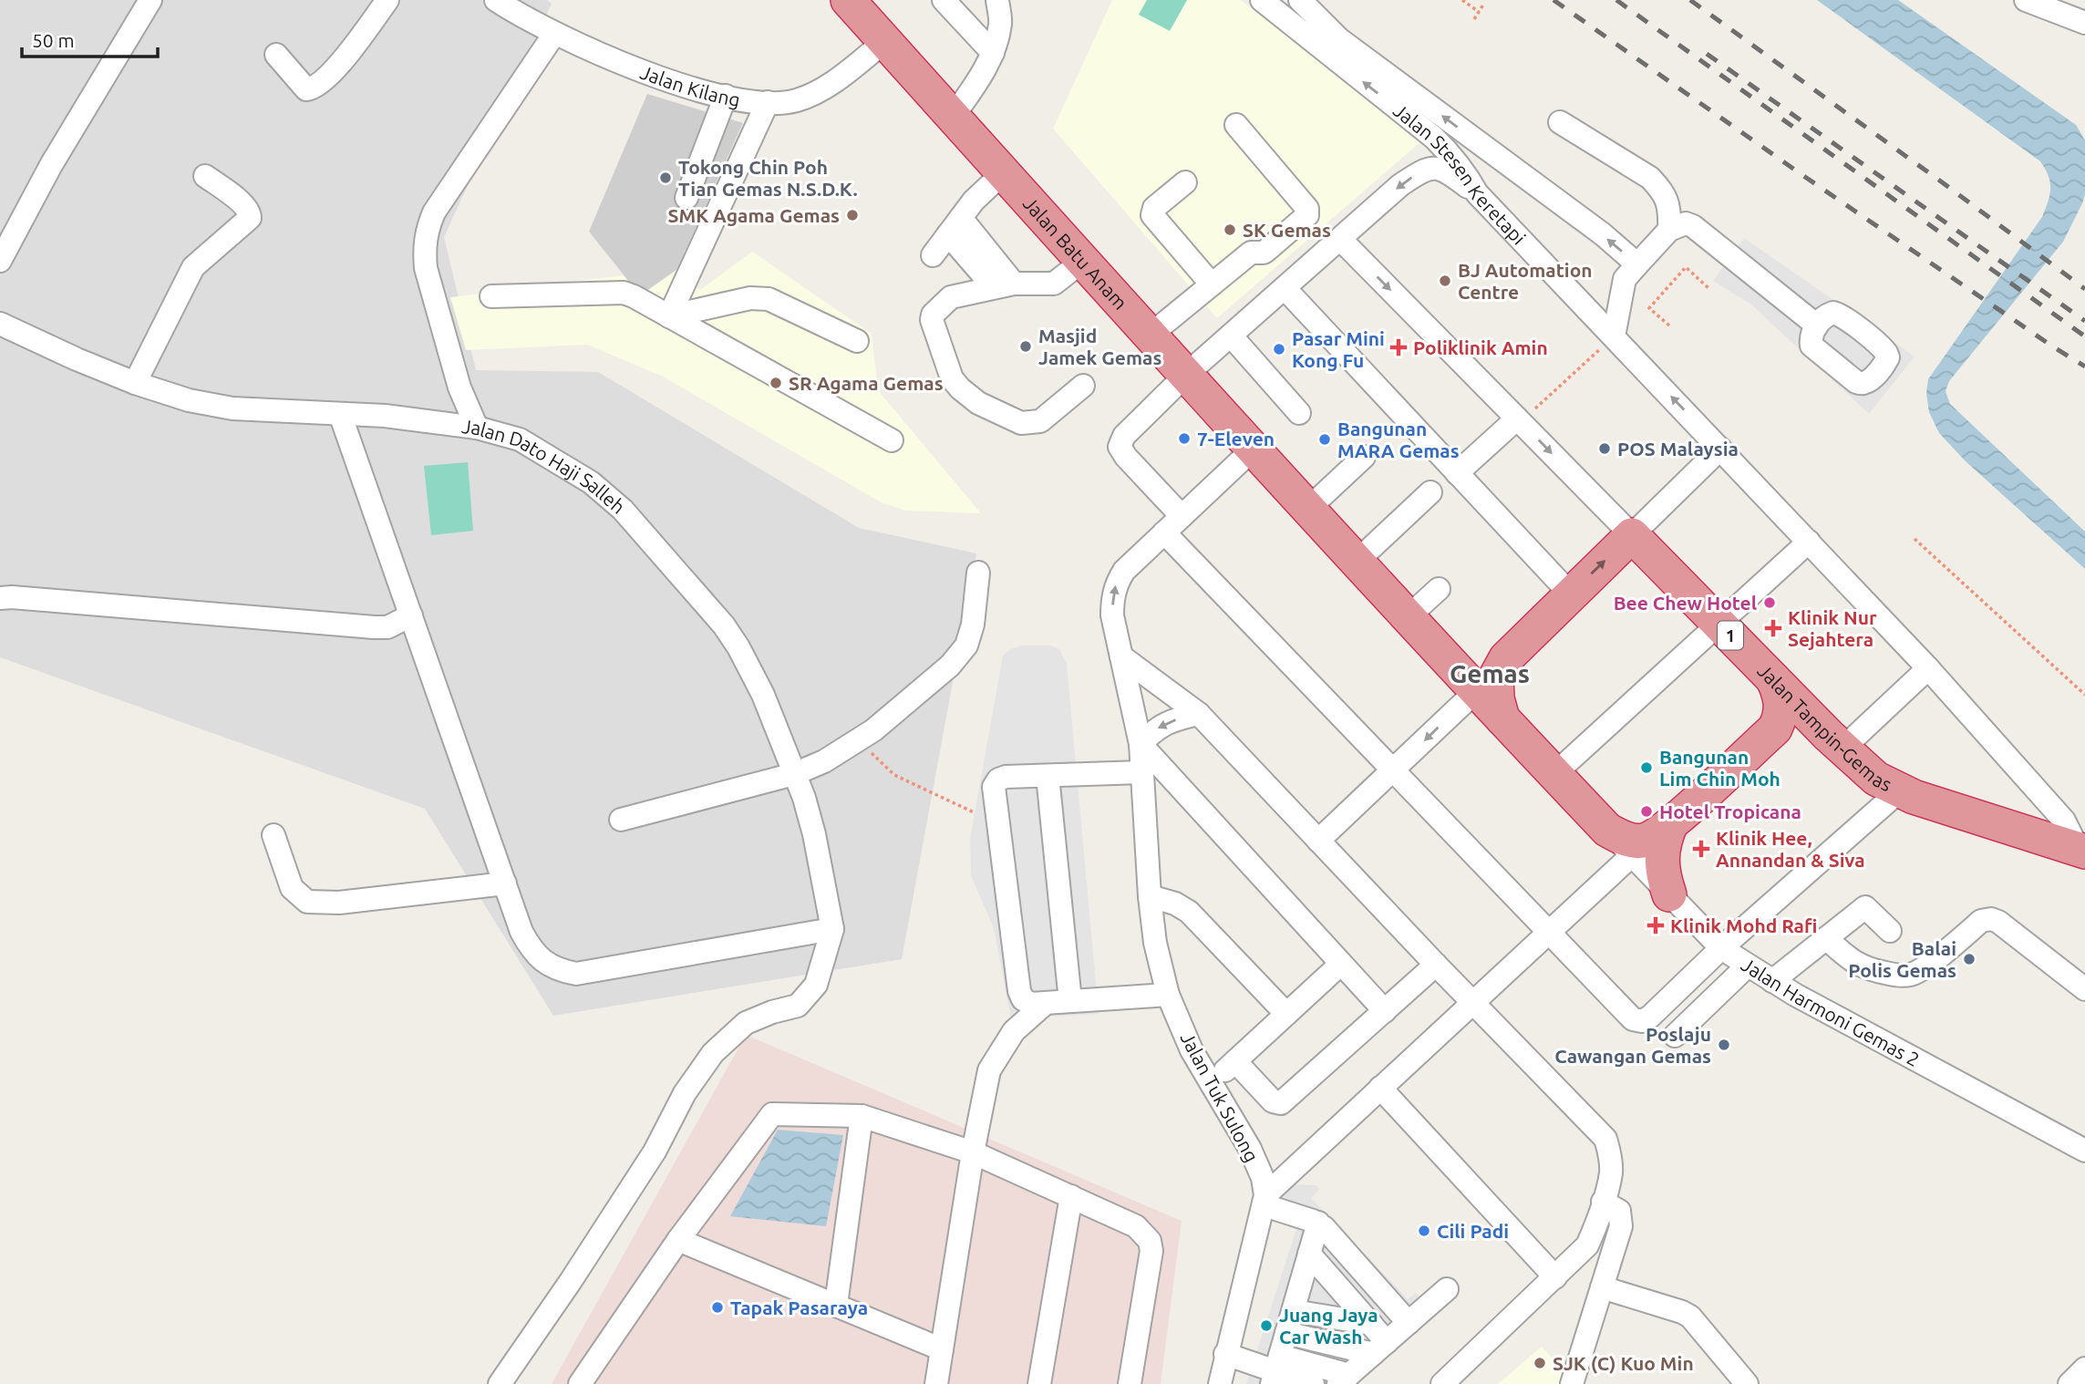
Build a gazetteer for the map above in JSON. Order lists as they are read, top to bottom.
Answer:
{
  "streets": {
    "highway": ["Jalan Batu Anam", "1", "Jalan Tampin-Gemas"],
    "street": [
      "Jalan Kilang",
      "Jalan Stesen Keretapi",
      "Jalan Dato Haji Salleh",
      "Jalan Harmoni Gemas 2",
      "Jalan Tuk Sulong"
    ]
  },
  "crossings": [
    ["Jalan Kilang", "Jalan Batu Anam"],
    ["Jalan Stesen Keretapi", "Jalan Tampin-Gemas"],
    ["Jalan Batu Anam", "Jalan Tuk Sulong"],
    ["1", "Jalan Tampin-Gemas"],
    ["Jalan Tampin-Gemas", "Jalan Harmoni Gemas 2"]
  ],
  "districts": ["Gemas"],
  "places": {
    "other": [
      "Tokong Chin Poh Tian Gemas N.S.D.K.",
      "SMK Agama Gemas",
      "SK Gemas",
      "BJ Automation Centre",
      "Masjid Jamek Gemas",
      "Pasar Mini Kong Fu",
      "SR Agama Gemas",
      "7-Eleven",
      "Bangunan MARA Gemas",
      "POS Malaysia",
      "Bee Chew Hotel",
      "Bangunan Lim Chin Moh",
      "Hotel Tropicana",
      "Balai Polis Gemas",
      "Poslaju Cawangan Gemas",
      "Cili Padi",
      "Tapak Pasaraya",
      "Juang Jaya Car Wash",
      "SJK (C) Kuo Min"
    ],
    "health": [
      "Poliklinik Amin",
      "Klinik Nur Sejahtera",
      "Klinik Hee, Annandan & Siva",
      "Klinik Mohd Rafi"
    ]
  },
  "scale_bar": "50 m"
}
